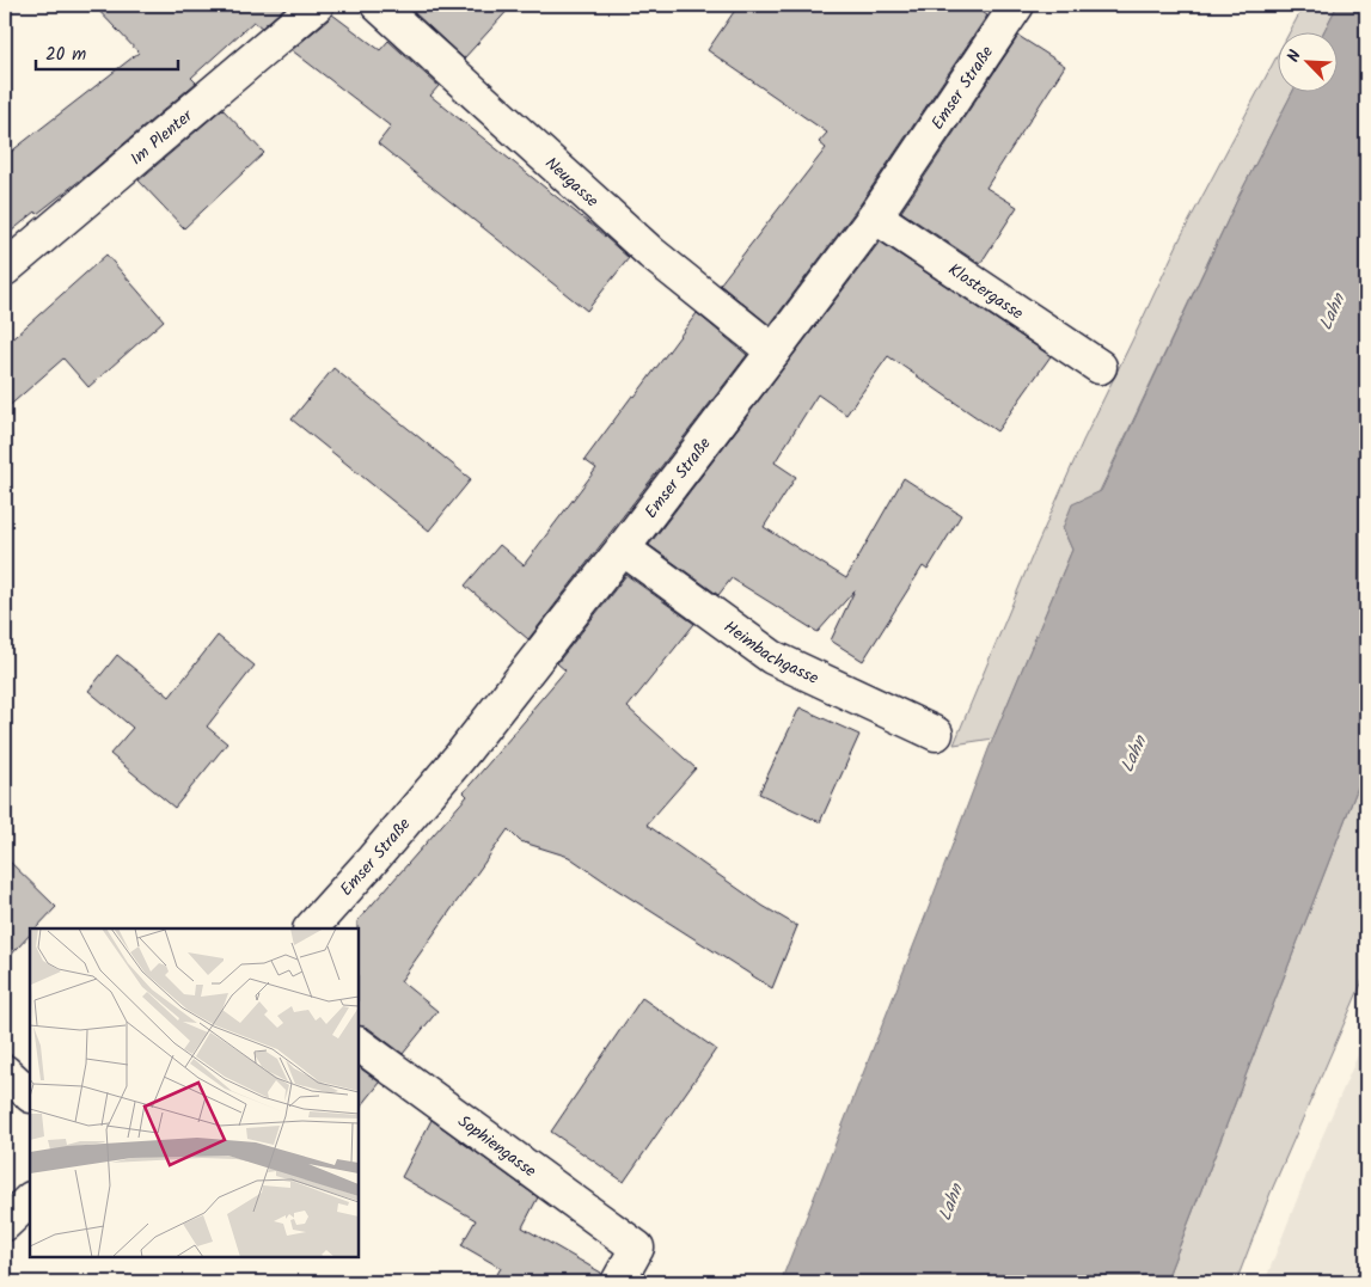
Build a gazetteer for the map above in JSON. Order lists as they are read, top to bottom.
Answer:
{
  "streets": {
    "street": [
      "Emser Straße",
      "Im Plenter",
      "Neugasse",
      "Klostergasse",
      "Heimbachgasse",
      "Sophiengasse"
    ]
  },
  "crossings": [
    ["Emser Straße", "Neugasse"],
    ["Emser Straße", "Klostergasse"],
    ["Emser Straße", "Heimbachgasse"]
  ],
  "water": ["Lahn"],
  "scale_bar": "20 m",
  "north": "top left"
}
